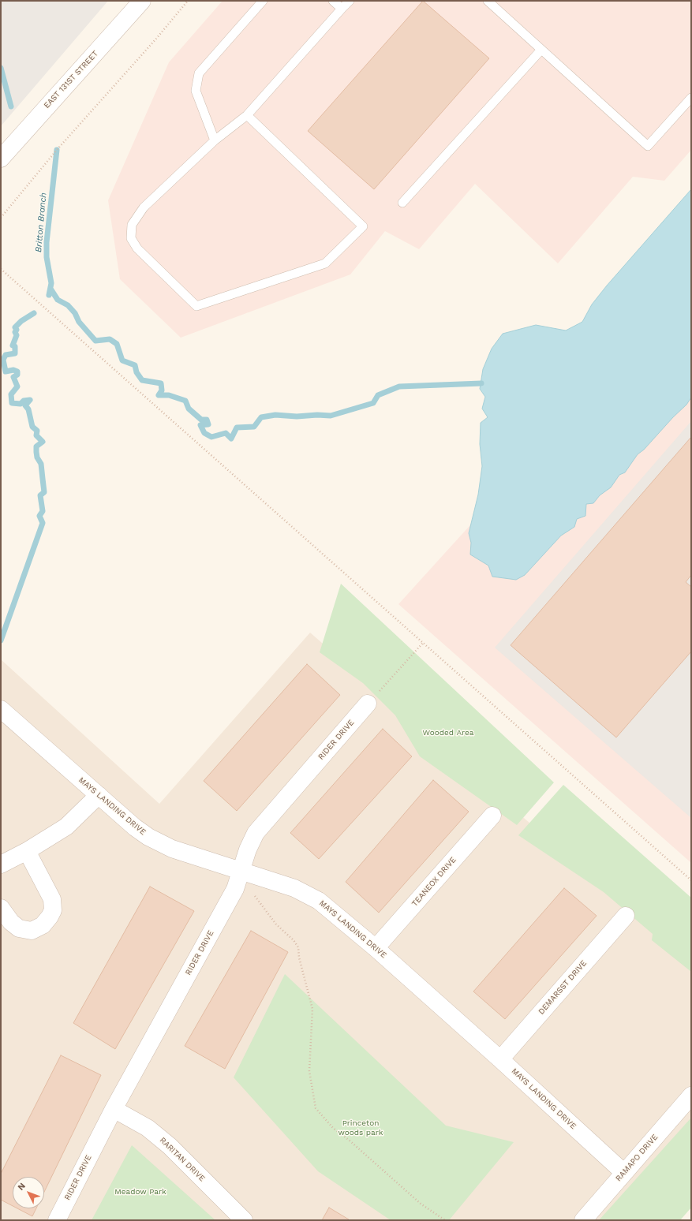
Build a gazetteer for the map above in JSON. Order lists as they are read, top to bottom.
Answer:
{
  "streets": {
    "street": [
      "EAST 131ST STREET",
      "RIDER DRIVE",
      "MAYS LANDING DRIVE",
      "TEANEOX DRIVE",
      "DEMARSST DRIVE",
      "RAMAPO DRIVE",
      "RARITAN DRIVE"
    ]
  },
  "crossings": [
    ["RIDER DRIVE", "MAYS LANDING DRIVE"],
    ["RIDER DRIVE", "RARITAN DRIVE"],
    ["MAYS LANDING DRIVE", "TEANEOX DRIVE"],
    ["MAYS LANDING DRIVE", "DEMARSST DRIVE"],
    ["MAYS LANDING DRIVE", "RAMAPO DRIVE"]
  ],
  "water": ["Britton Branch"],
  "parks": ["Wooded Area", "Princeton woods park", "Meadow Park"],
  "north": "top left"
}
